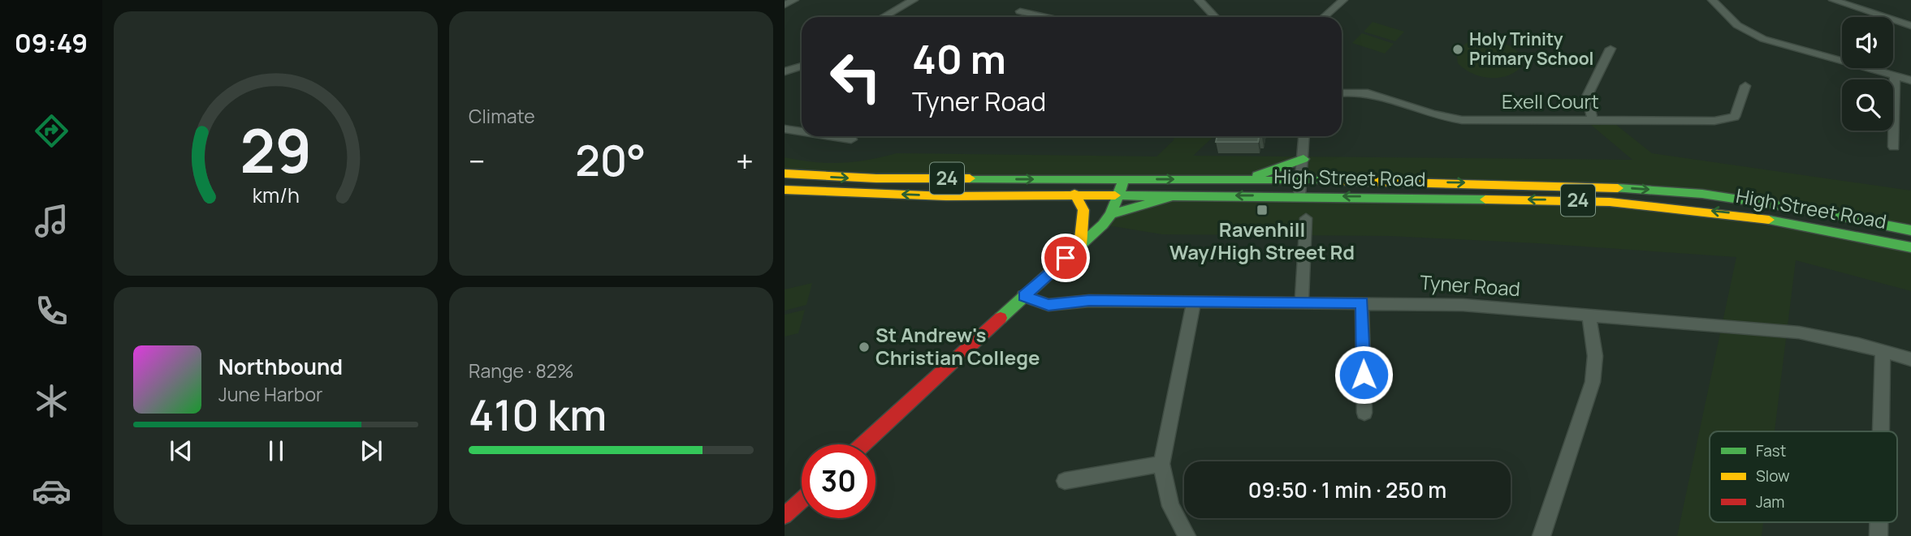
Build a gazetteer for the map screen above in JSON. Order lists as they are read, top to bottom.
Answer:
{
  "streets": {
    "main road": ["24", "High Street Road"],
    "street": ["Exell Court", "Tyner Road"]
  },
  "places": {
    "other": ["Holy Trinity Primary School", "St Andrew's Christian College"],
    "transit": ["Ravenhill Way/High Street Rd"]
  },
  "legend": ["Fast", "Slow", "Jam"],
  "page": {
    "tabs": "09:49",
    "tile": [
      "Climate",
      ["Range · 82%", "410 km"]
    ],
    "turn": ["40 m", "Tyner Road"],
    "heat": ["−", "20°", "+"],
    "song": ["Northbound", "June Harbor"],
    "limit": "30",
    "trip": "09:50 · 1 min · 250 m",
    "gauge": ["29", "km/h"]
  }
}
